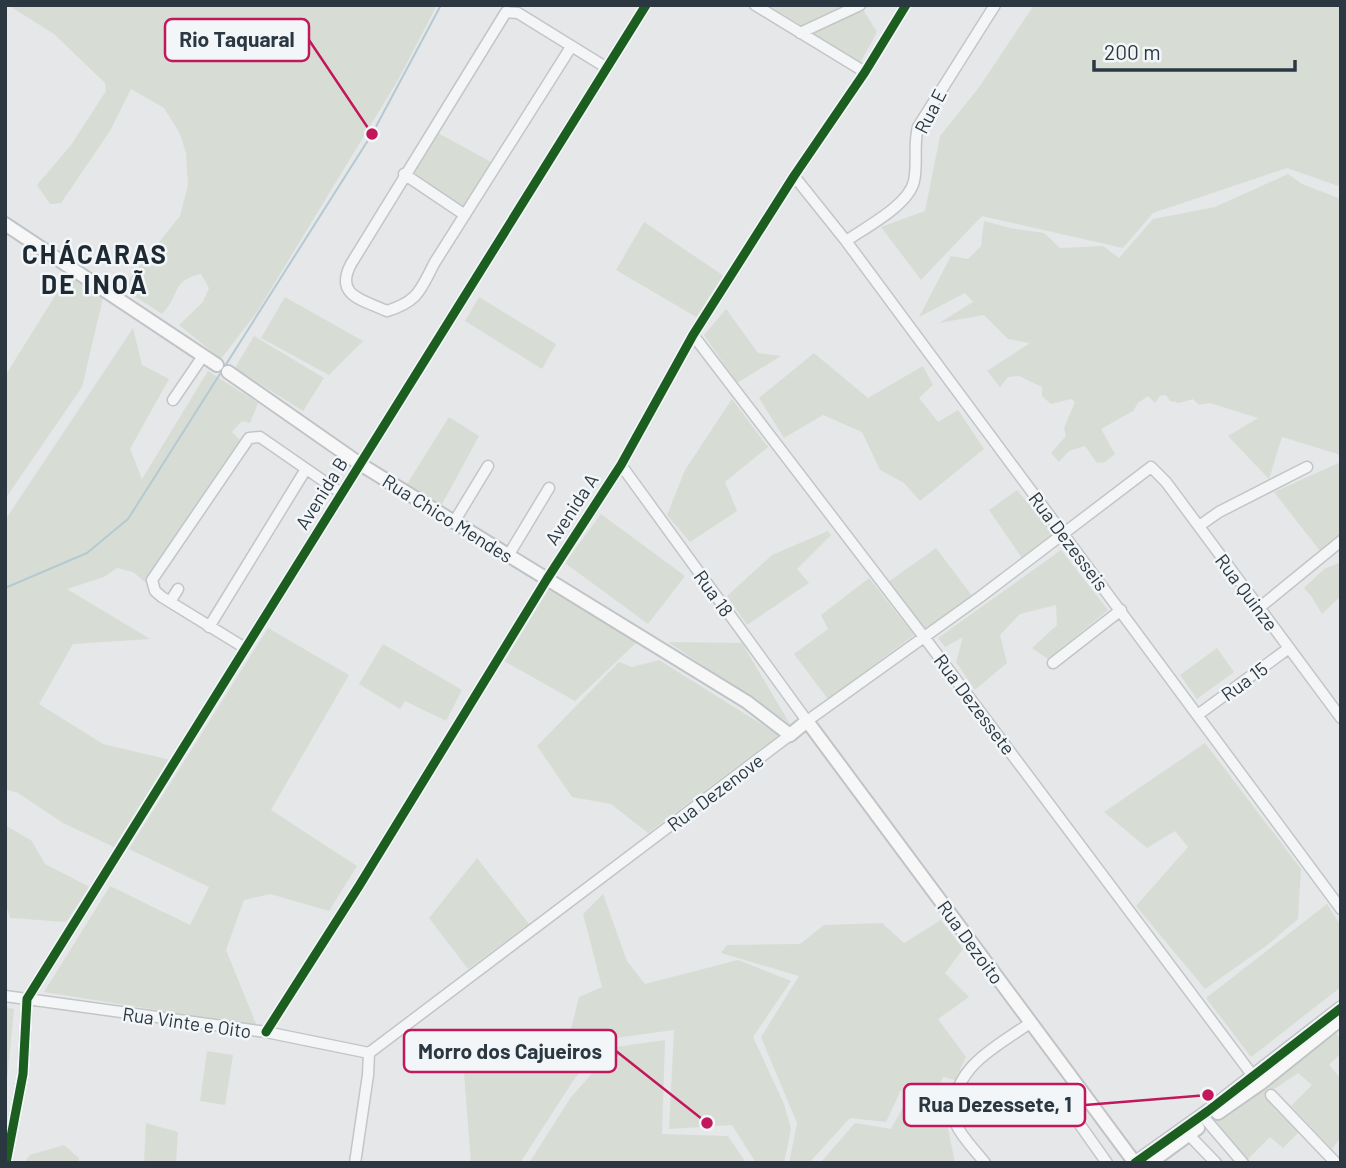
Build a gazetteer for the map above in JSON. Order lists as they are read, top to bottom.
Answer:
{
  "streets": {
    "main road": ["Rua Chico Mendes", "Rua Dezenove", "Rua Dezoito"],
    "street": [
      "Rua E",
      "Avenida B",
      "Avenida A",
      "Rua Dezesseis",
      "Rua Quinze",
      "Rua 18",
      "Rua 15",
      "Rua Dezessete",
      "Rua Vinte e Oito"
    ]
  },
  "crossings": [
    ["Rua E", "Rua Dezesseis"],
    ["Avenida B", "Rua Chico Mendes"],
    ["Avenida B", "Rua Vinte e Oito"],
    ["Avenida A", "Rua Chico Mendes"],
    ["Avenida A", "Rua Dezesseis"],
    ["Avenida A", "Rua 18"],
    ["Avenida A", "Rua Dezessete"],
    ["Avenida A", "Rua Vinte e Oito"],
    ["Rua Chico Mendes", "Rua Dezenove"],
    ["Rua Dezesseis", "Rua 15"],
    ["Rua Dezesseis", "Rua Dezenove"],
    ["Rua Quinze", "Rua 15"],
    ["Rua Quinze", "Rua Dezenove"],
    ["Rua 18", "Rua Dezenove"],
    ["Rua 18", "Rua Dezoito"],
    ["Rua Dezessete", "Rua Dezenove"],
    ["Rua Dezenove", "Rua Dezoito"],
    ["Rua Dezenove", "Rua Vinte e Oito"]
  ],
  "districts": ["CHÁCARAS DE INOÃ"],
  "places": ["Rio Taquaral", "Rua Dezessete, 1", "Morro dos Cajueiros"],
  "scale_bar": "200 m"
}
